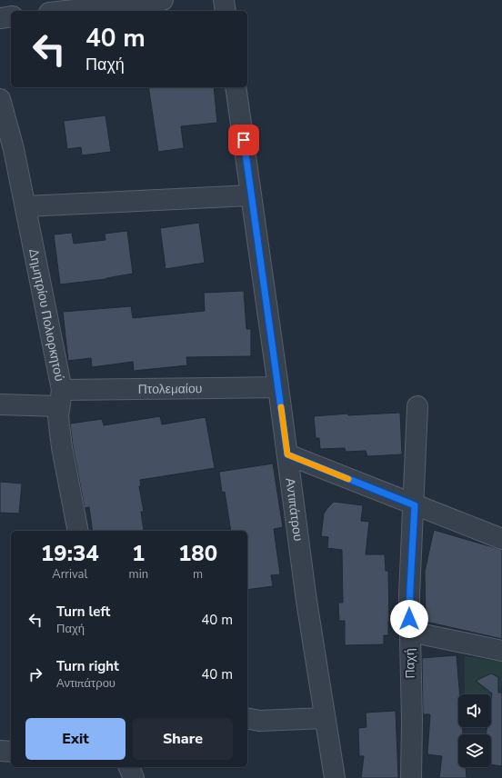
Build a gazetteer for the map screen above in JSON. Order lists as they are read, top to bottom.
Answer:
{
  "streets": {
    "street": [
      "Δημητρίου Πολιορκητού",
      "Πτολεμαίου",
      "Αντιπάτρου",
      "Παχή"
    ]
  },
  "crossings": [
    ["Δημητρίου Πολιορκητού", "Πτολεμαίου"],
    ["Πτολεμαίου", "Αντιπάτρου"]
  ],
  "page": {
    "turn": ["40 m", "Παχή"],
    "eta": [
      "19:34",
      "Arrival",
      "1",
      "min",
      "180",
      "m"
    ],
    "list": [
      {
        "name": "Turn left",
        "note": "Παχή",
        "value": "40 m"
      },
      {
        "name": "Turn right",
        "note": "Αντιπάτρου",
        "value": "40 m"
      }
    ],
    "buttons": ["Exit", "Share"]
  }
}
